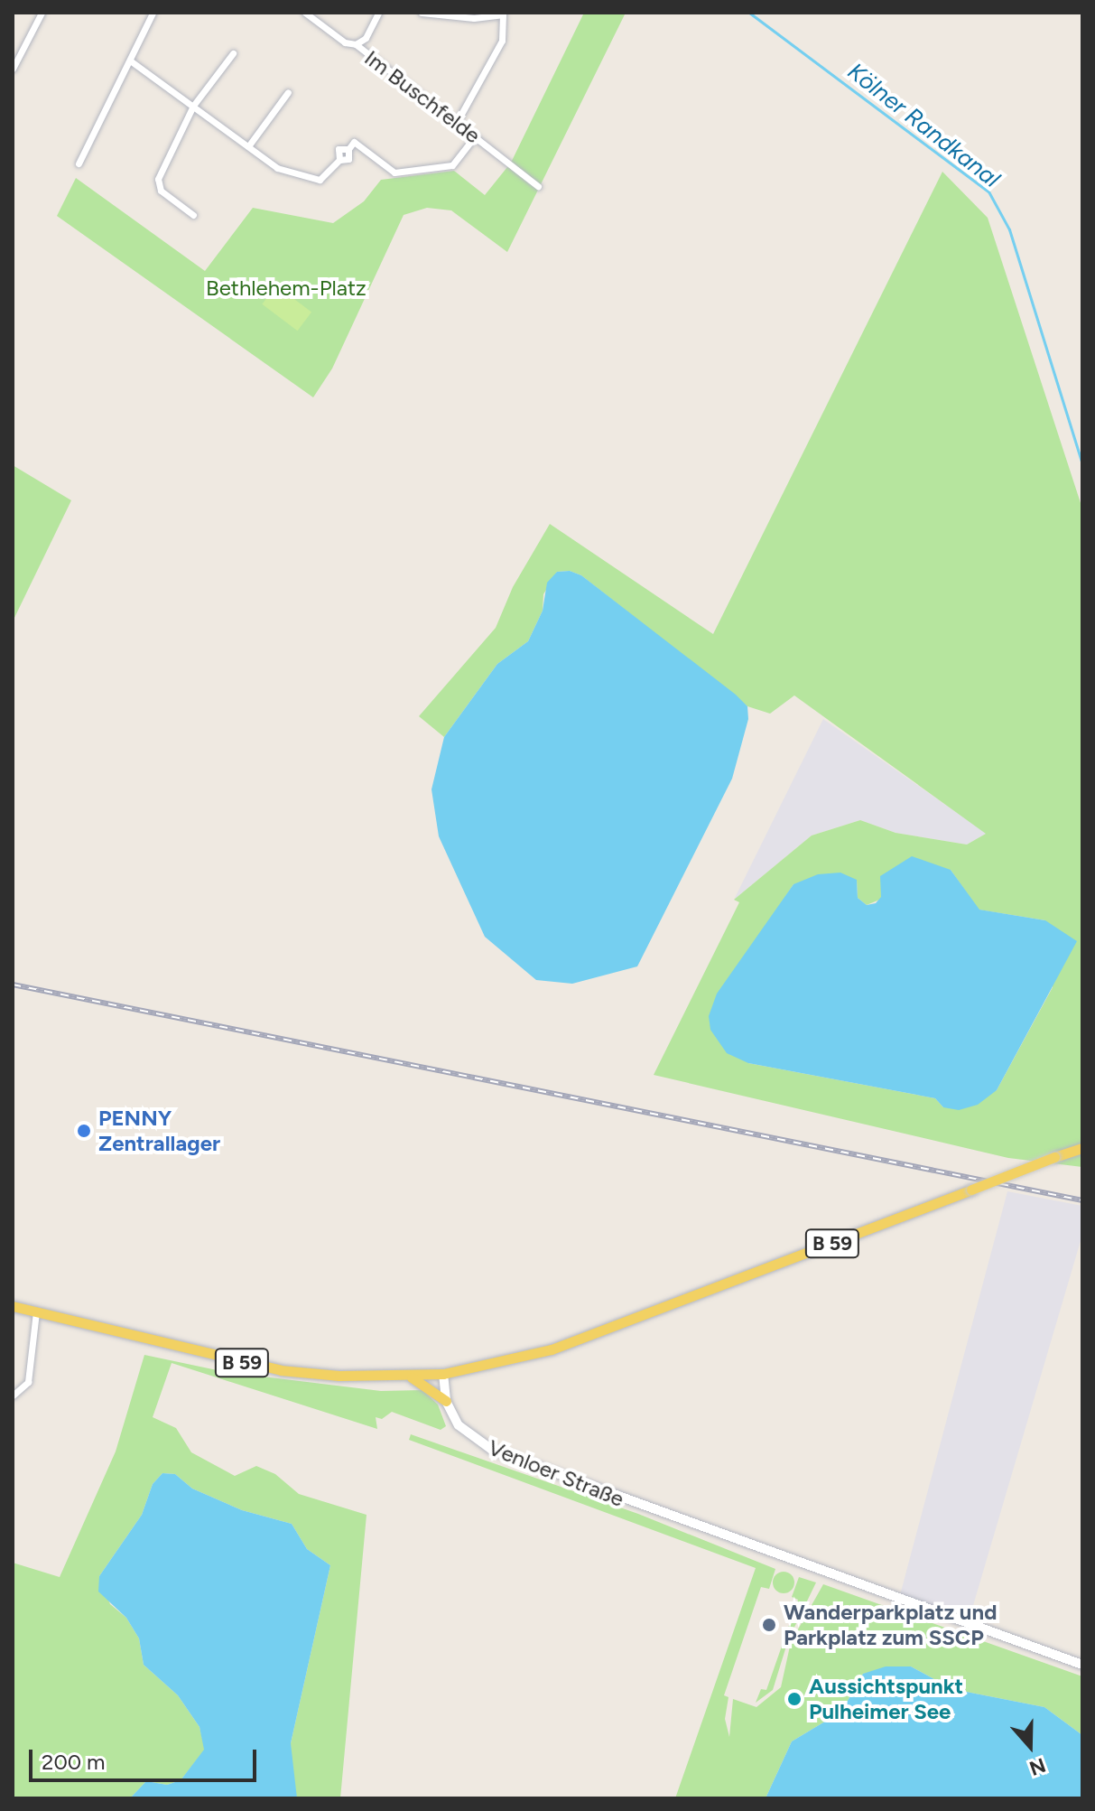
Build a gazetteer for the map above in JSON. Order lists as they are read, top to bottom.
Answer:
{
  "streets": {
    "main road": ["B 59", "Venloer Straße"],
    "street": ["Im Buschfelde"]
  },
  "crossings": [
    ["B 59", "Venloer Straße"]
  ],
  "water": ["Kölner Randkanal"],
  "parks": ["Bethlehem-Platz"],
  "places": ["PENNY Zentrallager", "Wanderparkplatz und Parkplatz zum SSCP", "Aussichtspunkt Pulheimer See"],
  "scale_bar": "200 m",
  "north": "bottom"
}
